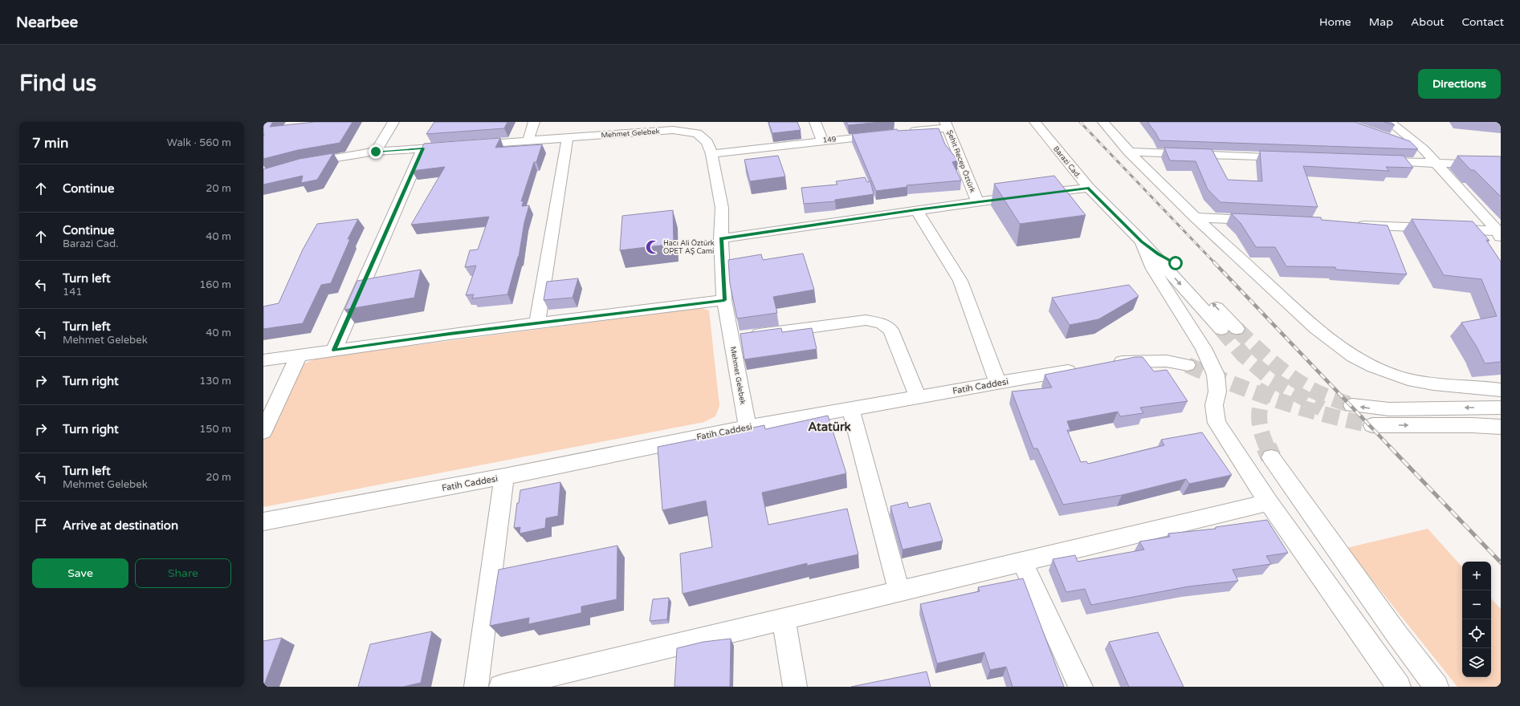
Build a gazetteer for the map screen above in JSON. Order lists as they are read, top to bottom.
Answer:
{
  "streets": {
    "street": [
      "Mehmet Gelebek",
      "149",
      "Şehit Recep Öztürk",
      "Barazi Cad.",
      "Fatih Caddesi"
    ]
  },
  "crossings": [
    ["Mehmet Gelebek", "149"],
    ["Mehmet Gelebek", "Fatih Caddesi"]
  ],
  "districts": ["Atatürk"],
  "places": {
    "mosque": ["Hacı Ali Öztürk OPET AŞ Cami"]
  },
  "page": {
    "header": "Nearbee",
    "nav": [
      "Home",
      "Map",
      "About",
      "Contact"
    ],
    "buttons": [
      "Directions",
      ["Save", "Share"]
    ],
    "title": "Find us",
    "heading": ["7 min", "Walk · 560 m"],
    "list": [
      ["Continue", "20 m"],
      ["Continue", "Barazi Cad.", "40 m"],
      ["Turn left", "141", "160 m"],
      ["Turn left", "Mehmet Gelebek", "40 m"],
      ["Turn right", "130 m"],
      ["Turn right", "150 m"],
      ["Turn left", "Mehmet Gelebek", "20 m"],
      "Arrive at destination"
    ],
    "map_buttons": ["+", "−"]
  }
}
